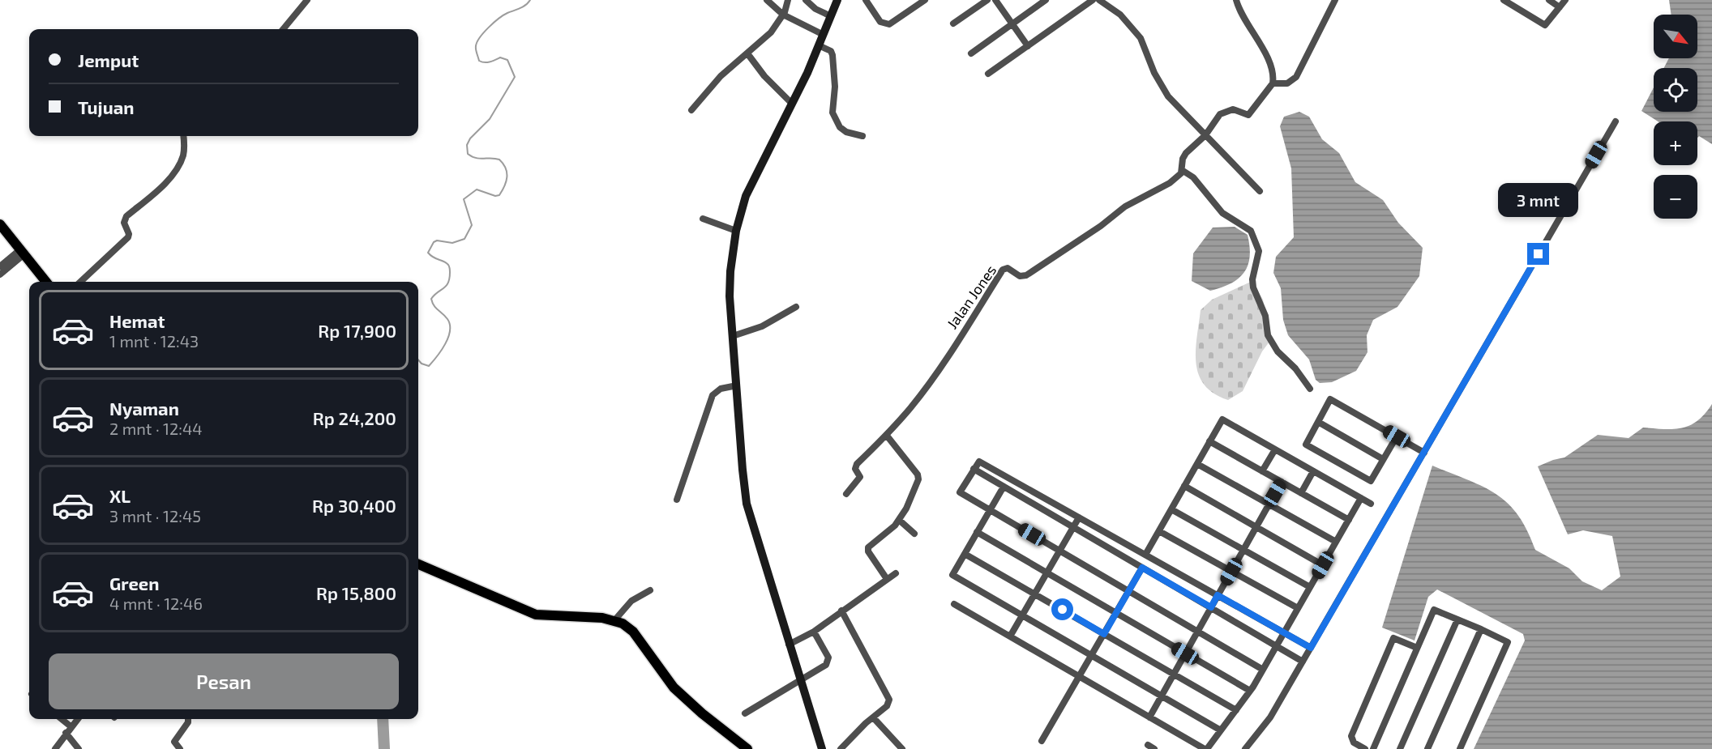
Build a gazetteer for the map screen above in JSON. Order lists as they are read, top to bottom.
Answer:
{
  "streets": {
    "street": ["Jalan Jones"]
  },
  "north": "bottom right",
  "page": {
    "map_buttons": ["+", "−"],
    "banner": ["Jemput", "Tujuan"],
    "bubble": "3 mnt",
    "list": [
      {
        "name": "Hemat",
        "note": "1 mnt · 12:43",
        "value": "Rp 17,900"
      },
      {
        "name": "Nyaman",
        "note": "2 mnt · 12:44",
        "value": "Rp 24,200"
      },
      {
        "name": "XL",
        "note": "3 mnt · 12:45",
        "value": "Rp 30,400"
      },
      {
        "name": "Green",
        "note": "4 mnt · 12:46",
        "value": "Rp 15,800"
      }
    ],
    "buttons": "Pesan"
  }
}
